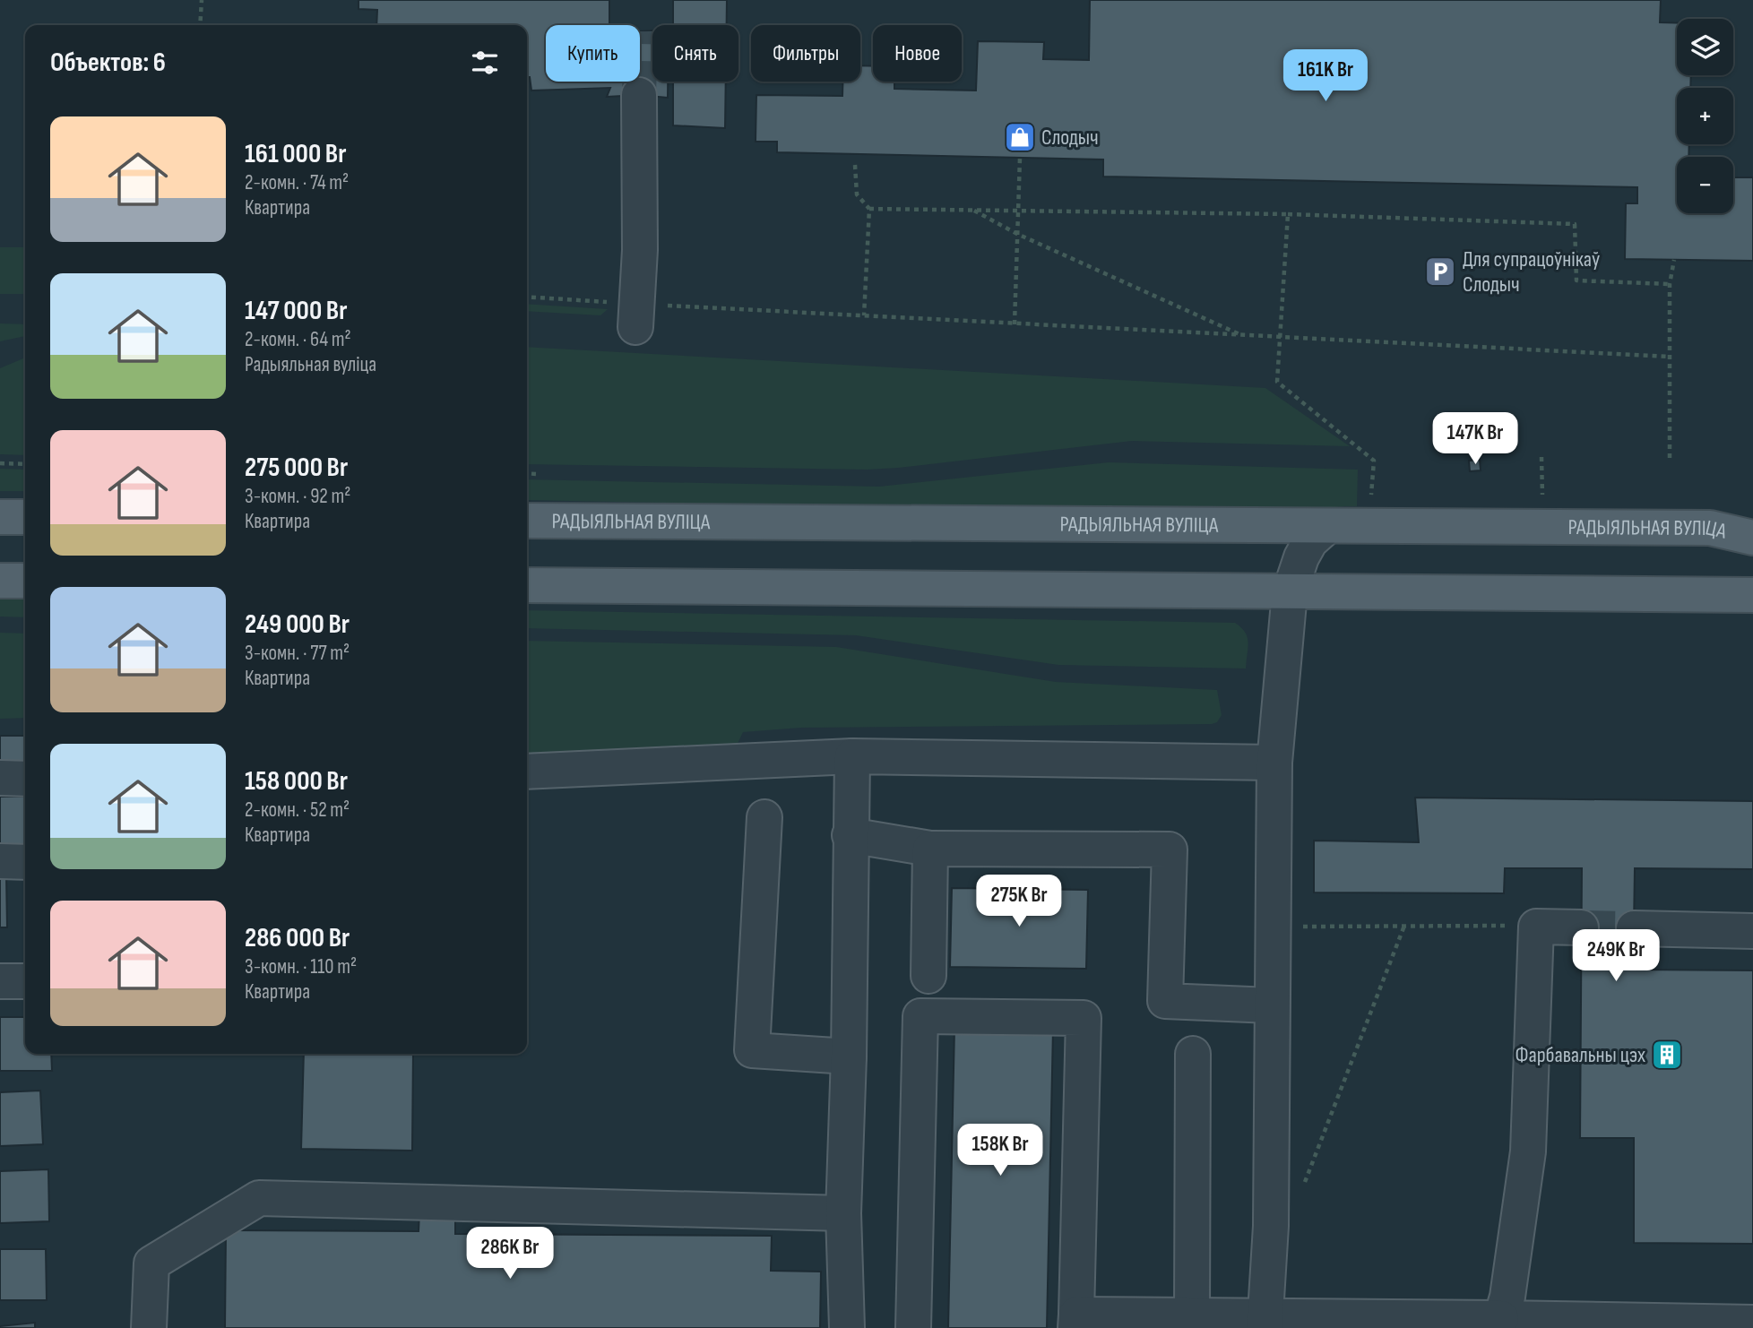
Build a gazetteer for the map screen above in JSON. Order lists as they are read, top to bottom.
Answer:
{
  "streets": {
    "main road": ["РАДЫЯЛЬНАЯ ВУЛІЦА"]
  },
  "places": {
    "shop": ["Слодыч"],
    "parking": ["Для супрацоўнікаў Слодыч"],
    "building": ["Фарбавальны цэх"]
  },
  "page": {
    "map_buttons": ["+", "−"],
    "chip": [
      "Купить",
      "Снять",
      "Фильтры",
      "Новое"
    ],
    "heading": "Объектов: 6",
    "price": [
      "161K Br",
      "147K Br",
      "275K Br",
      "249K Br",
      "158K Br",
      "286K Br"
    ],
    "list": [
      {
        "name": "161 000 Br",
        "note": "2-комн. · 74 m² · Квартира"
      },
      {
        "name": "147 000 Br",
        "note": "2-комн. · 64 m² · Радыяльная вуліца"
      },
      {
        "name": "275 000 Br",
        "note": "3-комн. · 92 m² · Квартира"
      },
      {
        "name": "249 000 Br",
        "note": "3-комн. · 77 m² · Квартира"
      },
      {
        "name": "158 000 Br",
        "note": "2-комн. · 52 m² · Квартира"
      },
      {
        "name": "286 000 Br",
        "note": "3-комн. · 110 m² · Квартира"
      }
    ]
  }
}
